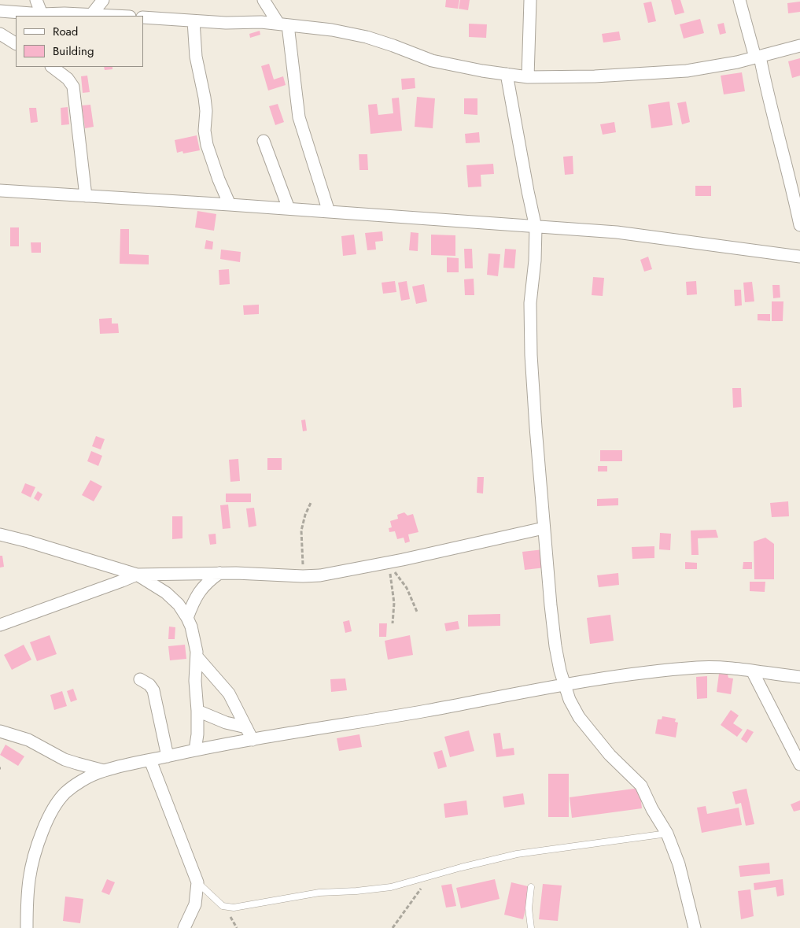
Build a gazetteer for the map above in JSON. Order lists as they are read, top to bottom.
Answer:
{
  "legend": ["Road", "Building"]
}
